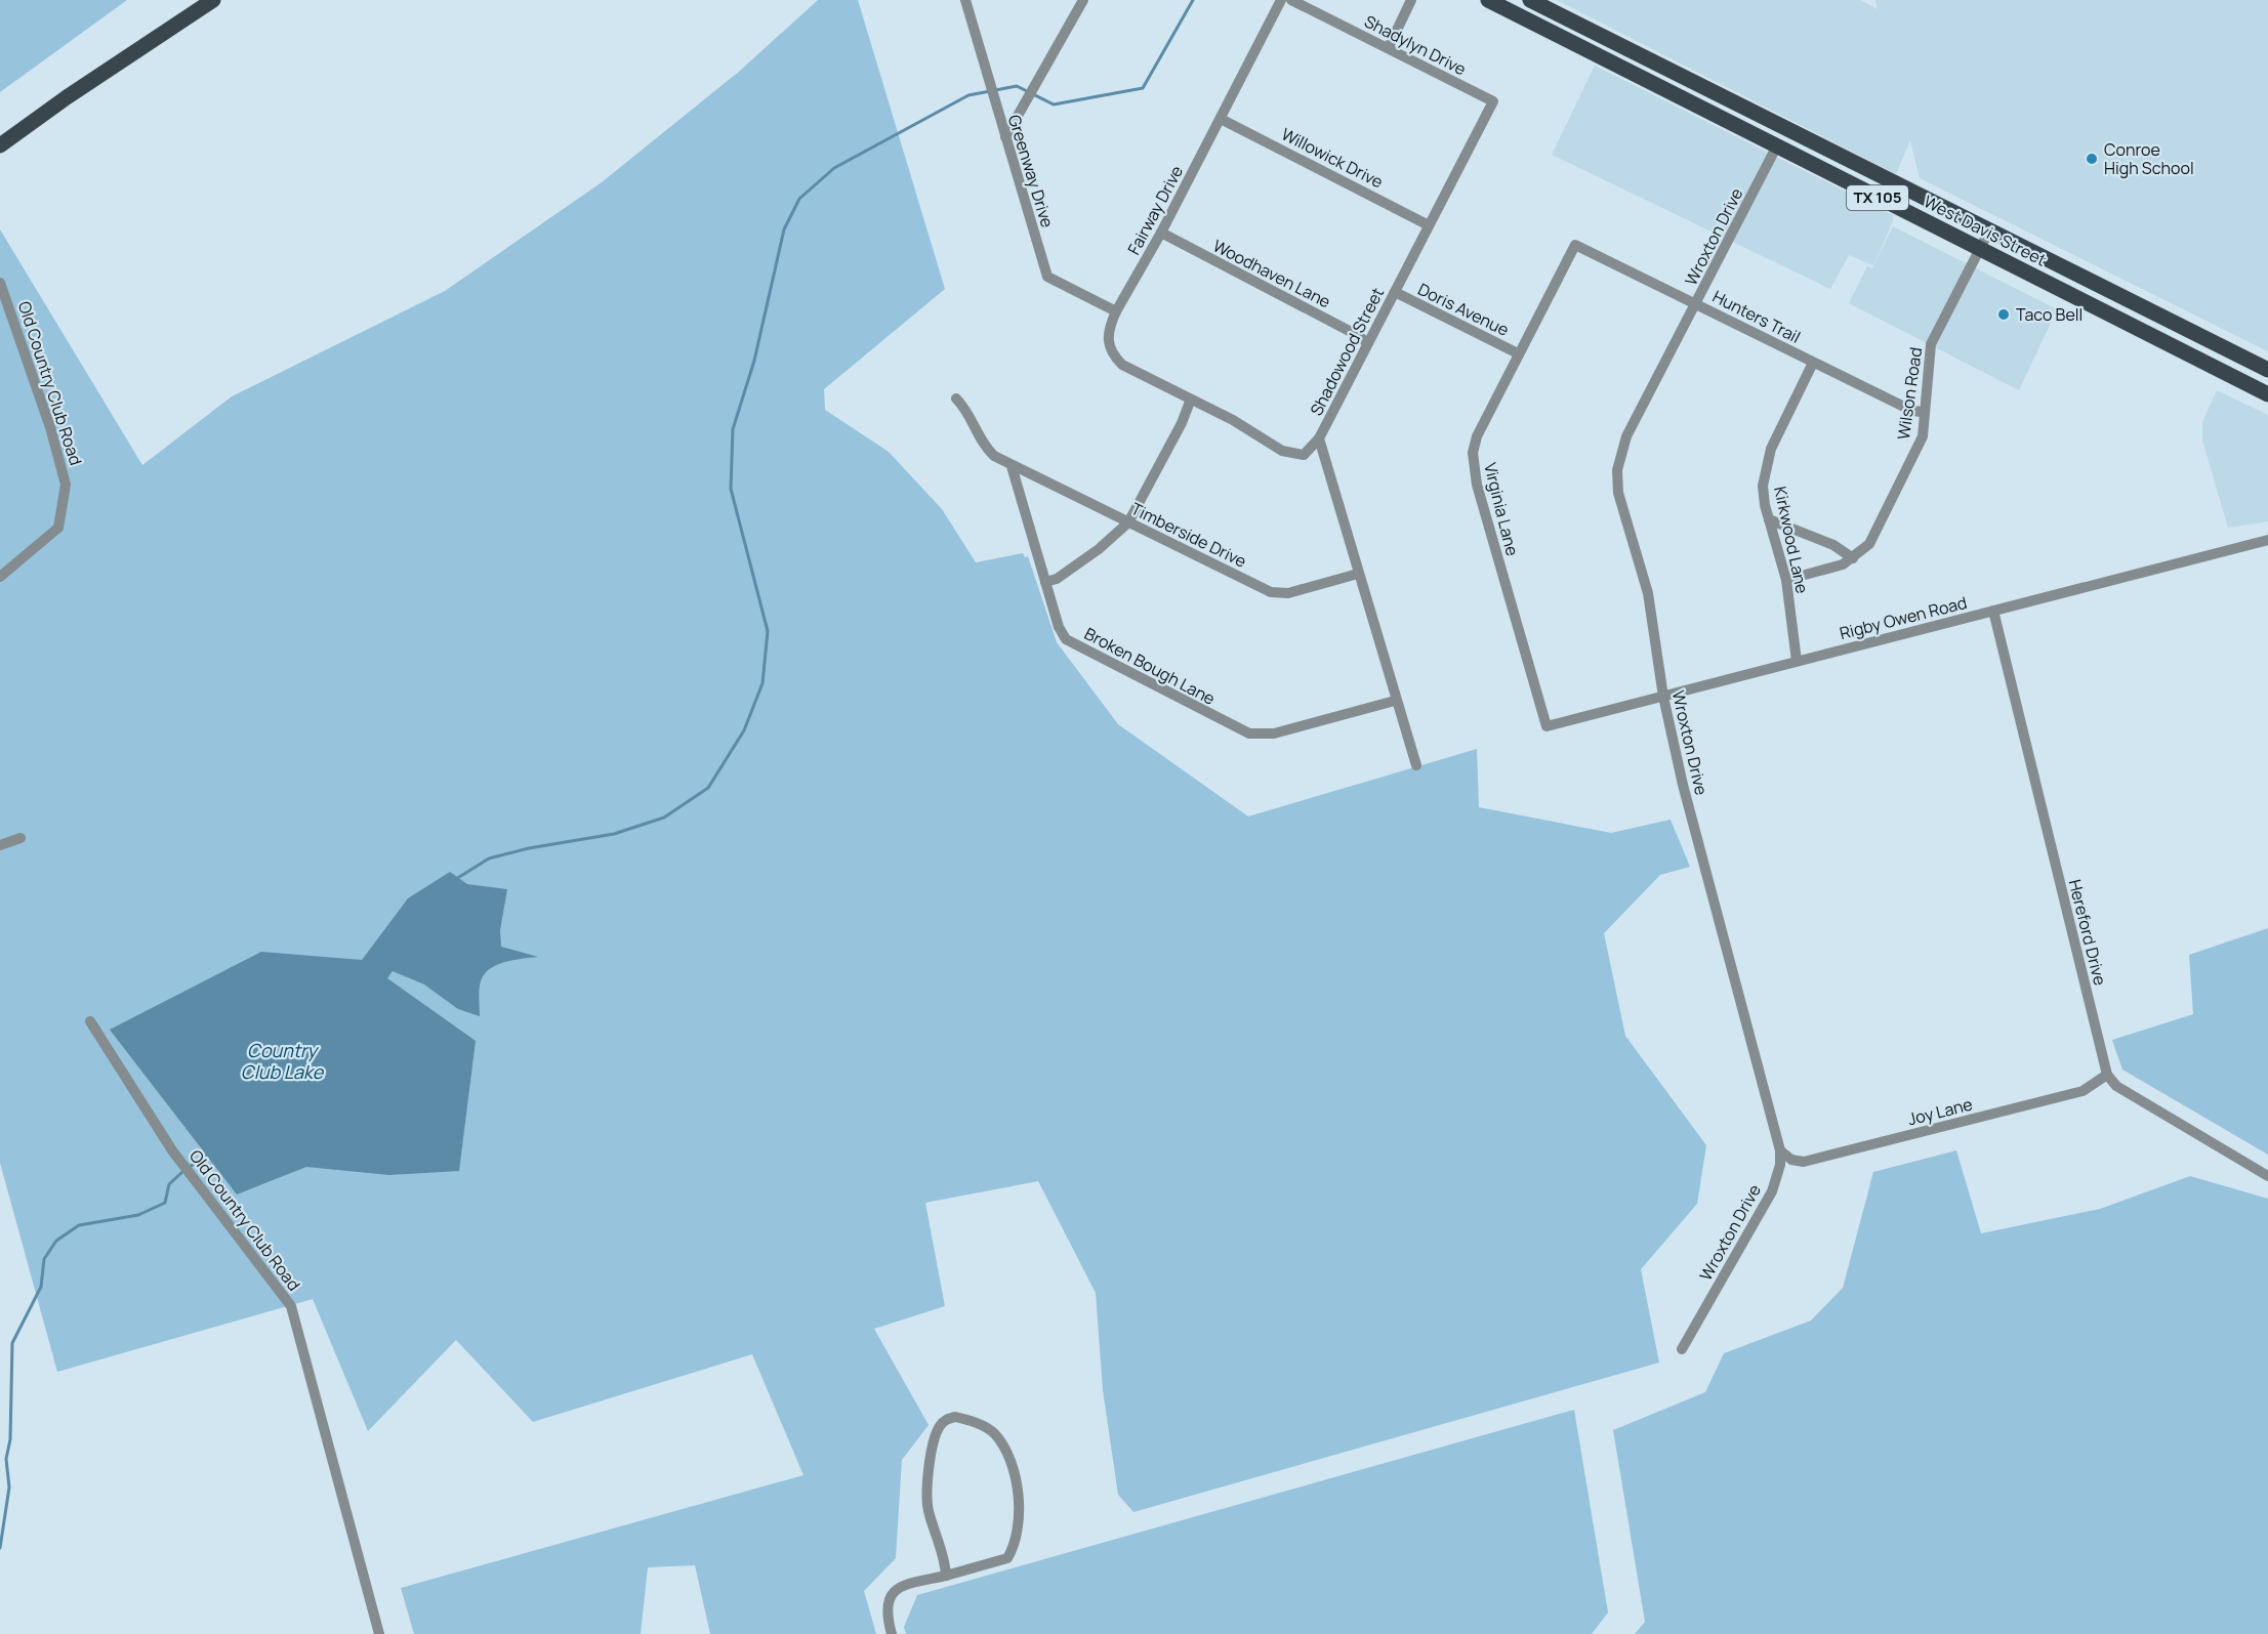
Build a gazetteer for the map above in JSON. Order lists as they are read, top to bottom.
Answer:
{
  "streets": {
    "main road": ["TX 105", "West Davis Street"],
    "street": [
      "Shadylyn Drive",
      "Willowick Drive",
      "Greenway Drive",
      "Fairway Drive",
      "Wroxton Drive",
      "Woodhaven Lane",
      "Doris Avenue",
      "Hunters Trail",
      "Shadowood Street",
      "Old Country Club Road",
      "Wilson Road",
      "Virginia Lane",
      "Timberside Drive",
      "Kirkwood Lane",
      "Rigby Owen Road",
      "Broken Bough Lane",
      "Hereford Drive",
      "Joy Lane"
    ]
  },
  "crossings": [
    ["Shadylyn Drive", "Shadowood Street"],
    ["Willowick Drive", "Fairway Drive"],
    ["Willowick Drive", "Shadowood Street"],
    ["Greenway Drive", "Fairway Drive"],
    ["Fairway Drive", "Woodhaven Lane"],
    ["West Davis Street", "Wroxton Drive"],
    ["West Davis Street", "Wilson Road"],
    ["Wroxton Drive", "Hunters Trail"],
    ["Wroxton Drive", "Rigby Owen Road"],
    ["Wroxton Drive", "Joy Lane"],
    ["Woodhaven Lane", "Shadowood Street"],
    ["Doris Avenue", "Shadowood Street"],
    ["Doris Avenue", "Virginia Lane"],
    ["Hunters Trail", "Wilson Road"],
    ["Hunters Trail", "Virginia Lane"],
    ["Hunters Trail", "Kirkwood Lane"],
    ["Shadowood Street", "Timberside Drive"],
    ["Shadowood Street", "Broken Bough Lane"],
    ["Wilson Road", "Kirkwood Lane"],
    ["Virginia Lane", "Rigby Owen Road"],
    ["Timberside Drive", "Broken Bough Lane"],
    ["Kirkwood Lane", "Rigby Owen Road"],
    ["Rigby Owen Road", "Hereford Drive"],
    ["Hereford Drive", "Joy Lane"]
  ],
  "water": ["Country Club Lake"],
  "places": ["Conroe High School", "Taco Bell"]
}
